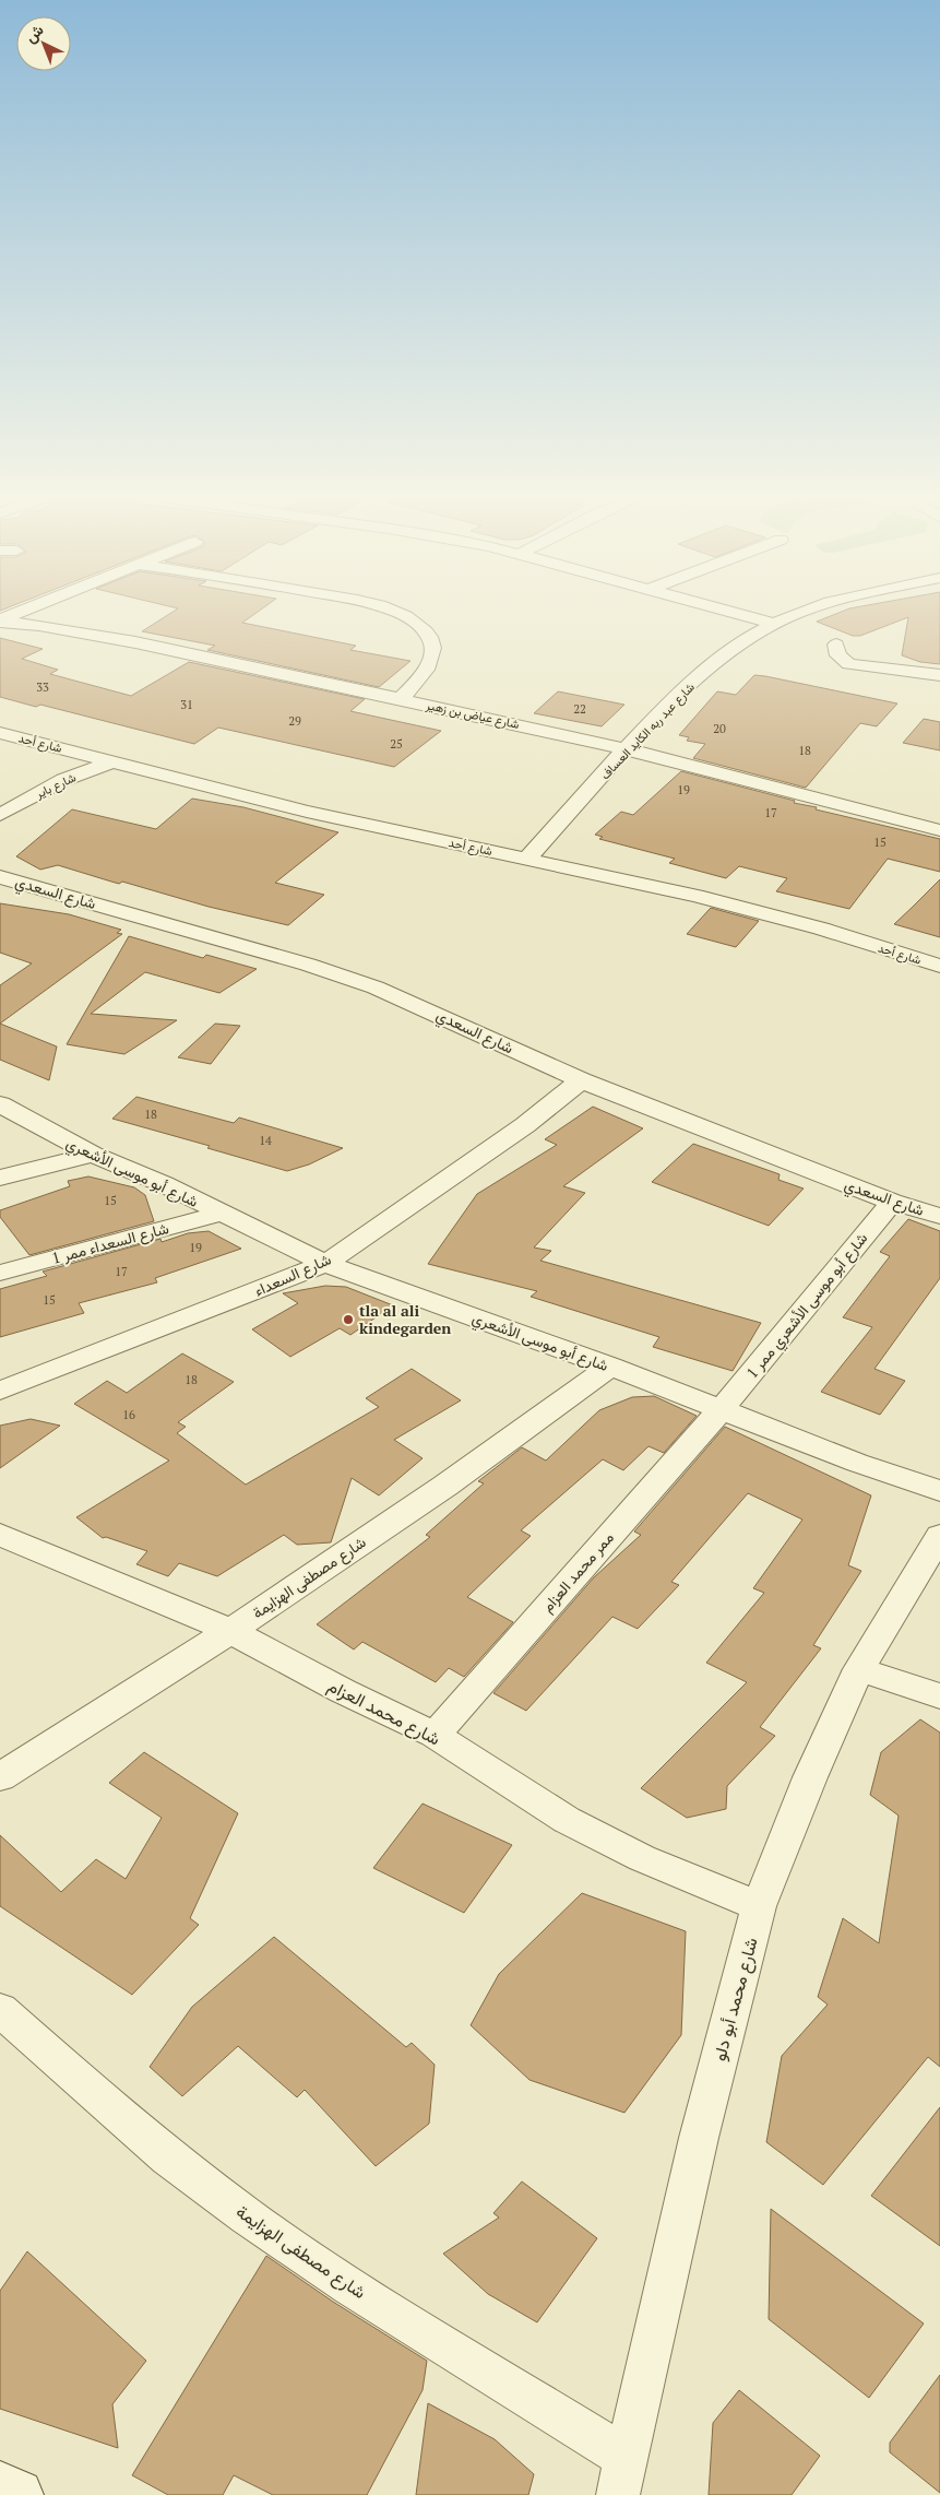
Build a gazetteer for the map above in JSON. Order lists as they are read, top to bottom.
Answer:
{
  "streets": {
    "street": [
      "شارع عياض بن زهير",
      "شارع عبد ربه الكايد العساف",
      "شارع أحد",
      "شارع باير",
      "شارع السعدي",
      "شارع أبو موسى الأشعري",
      "شارع السعداء ممر 1",
      "شارع السعداء",
      "شارع أبو موسى الأشعري ممر 1",
      "ممر محمد العزام",
      "شارع مصطفى الهزايمة",
      "شارع محمد العزام",
      "شارع محمد أبو دلو"
    ]
  },
  "crossings": [
    ["شارع عياض بن زهير", "شارع عبد ربه الكايد العساف"],
    ["شارع عبد ربه الكايد العساف", "شارع أحد"],
    ["شارع أحد", "شارع باير"],
    ["شارع السعدي", "شارع السعداء"],
    ["شارع السعدي", "شارع أبو موسى الأشعري ممر 1"],
    ["شارع أبو موسى الأشعري", "شارع السعداء ممر 1"],
    ["شارع أبو موسى الأشعري", "شارع السعداء"],
    ["شارع أبو موسى الأشعري", "شارع أبو موسى الأشعري ممر 1"],
    ["شارع أبو موسى الأشعري", "ممر محمد العزام"],
    ["شارع أبو موسى الأشعري", "شارع مصطفى الهزايمة"],
    ["شارع أبو موسى الأشعري ممر 1", "ممر محمد العزام"],
    ["ممر محمد العزام", "شارع محمد العزام"],
    ["شارع مصطفى الهزايمة", "شارع محمد العزام"],
    ["شارع مصطفى الهزايمة", "شارع محمد أبو دلو"],
    ["شارع محمد العزام", "شارع محمد أبو دلو"]
  ],
  "places": ["tla al ali kindegarden"],
  "house_numbers": [
    "33",
    "31",
    "22",
    "29",
    "20",
    "25",
    "18",
    "19",
    "17",
    "15",
    "18",
    "14",
    "15",
    "19",
    "17",
    "15",
    "18",
    "16"
  ],
  "north": "top left"
}
